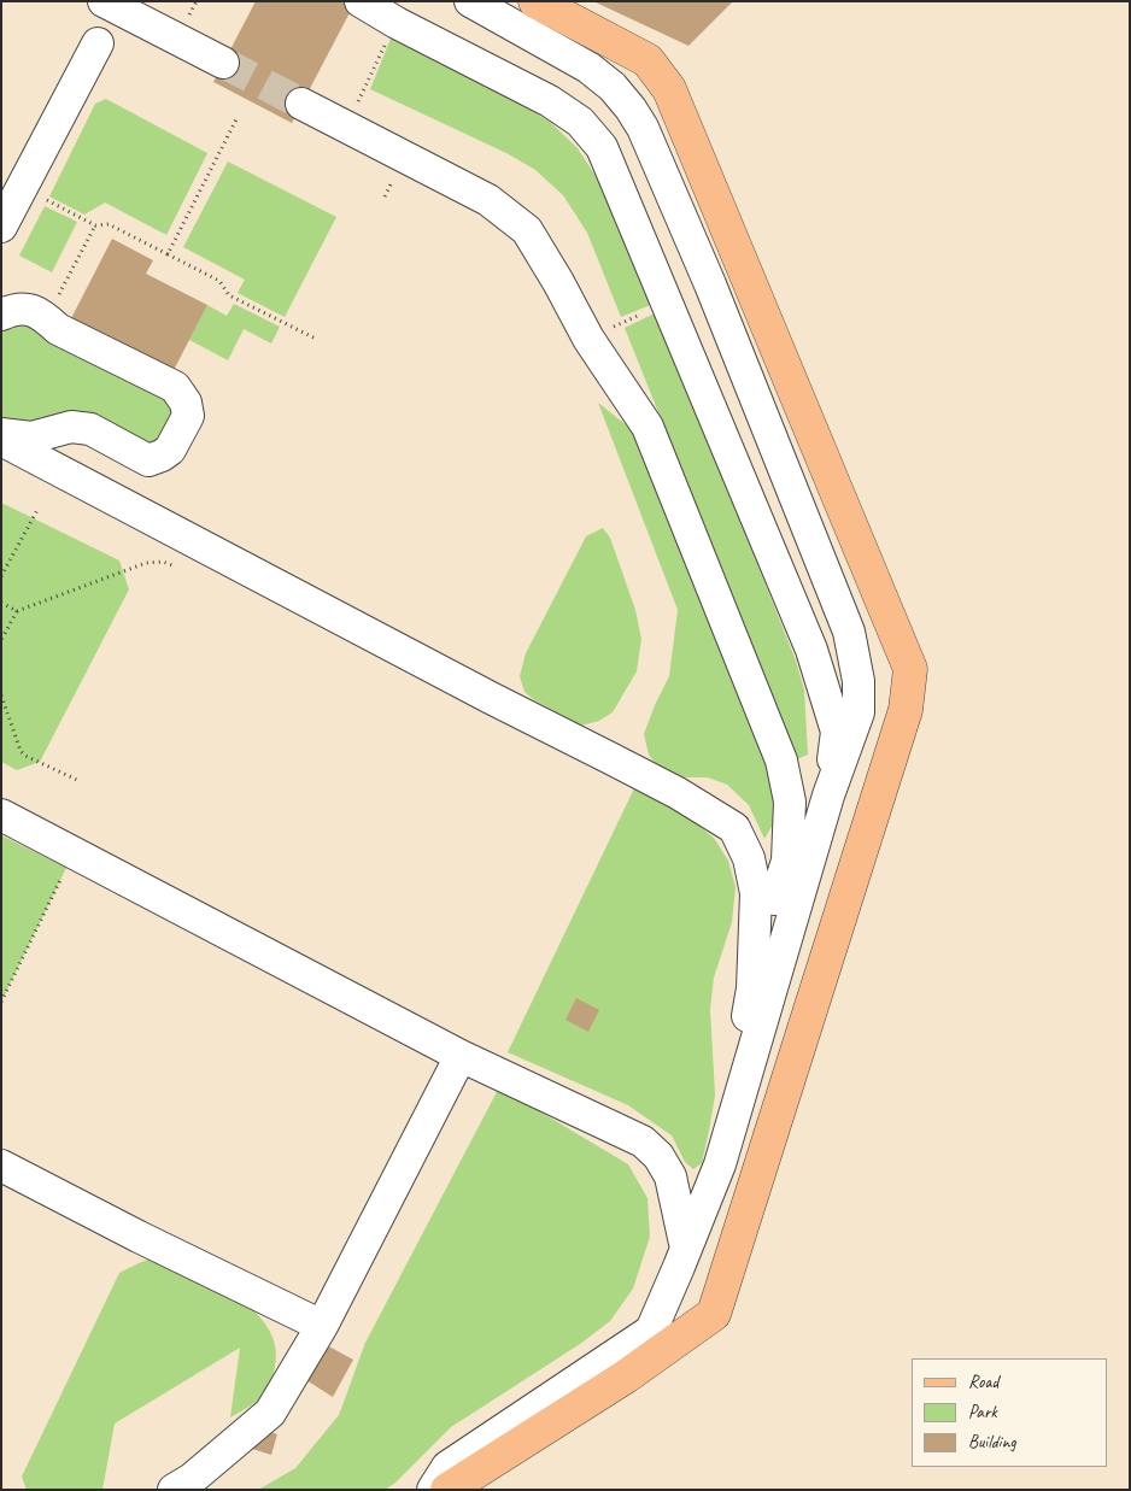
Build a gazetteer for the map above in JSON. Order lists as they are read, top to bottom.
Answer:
{
  "legend": ["Road", "Park", "Building"]
}
